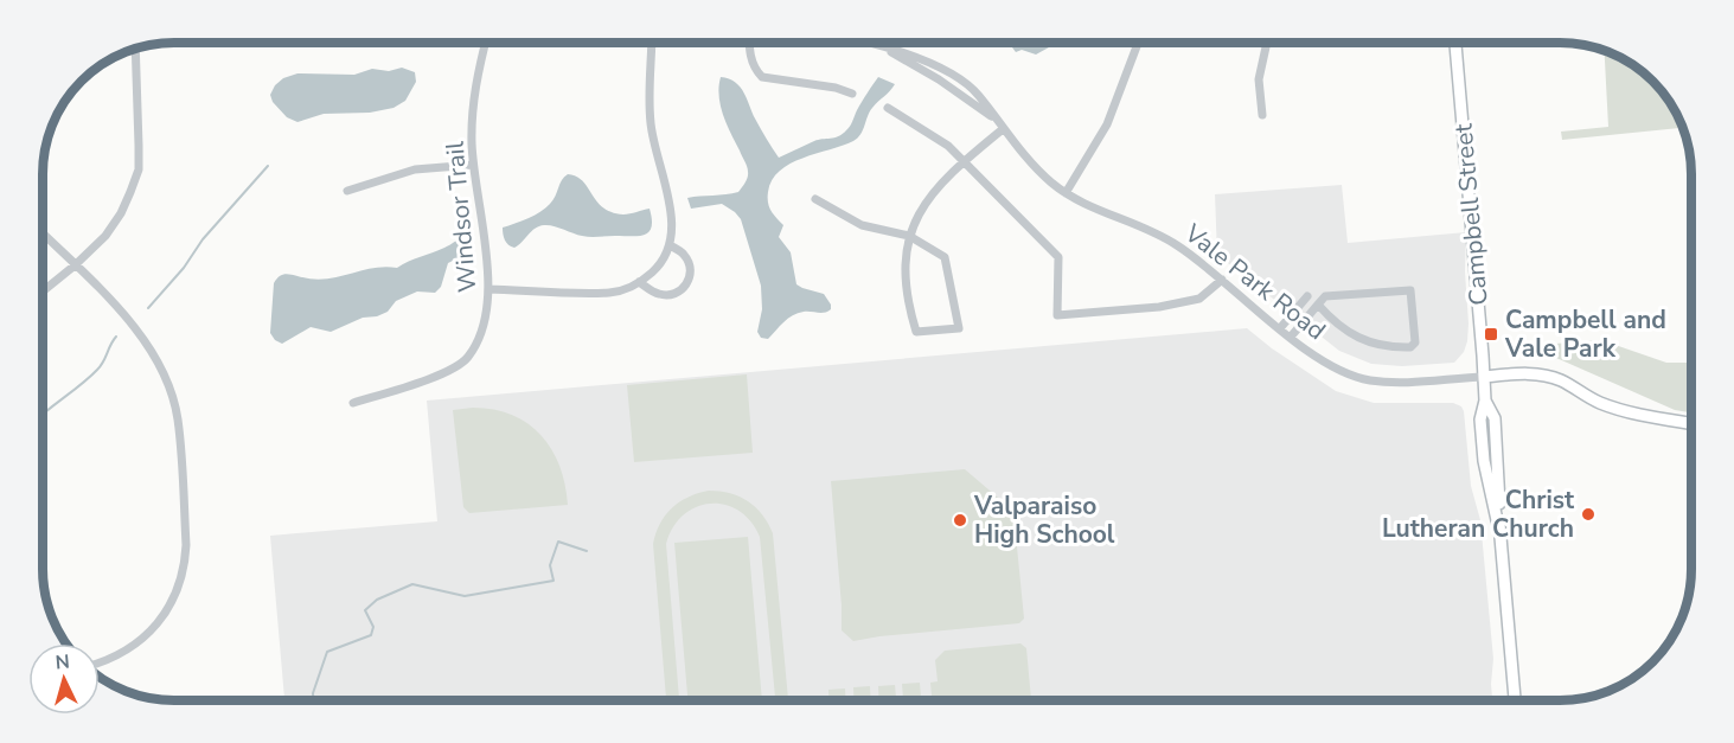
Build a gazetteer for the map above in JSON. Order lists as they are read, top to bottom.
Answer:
{
  "streets": {
    "main road": ["Campbell Street"],
    "street": ["Windsor Trail", "Vale Park Road"]
  },
  "crossings": [
    ["Campbell Street", "Vale Park Road"]
  ],
  "places": {
    "transit": ["Campbell and Vale Park"],
    "other": ["Christ Lutheran Church", "Valparaiso High School"]
  },
  "north": "top"
}
